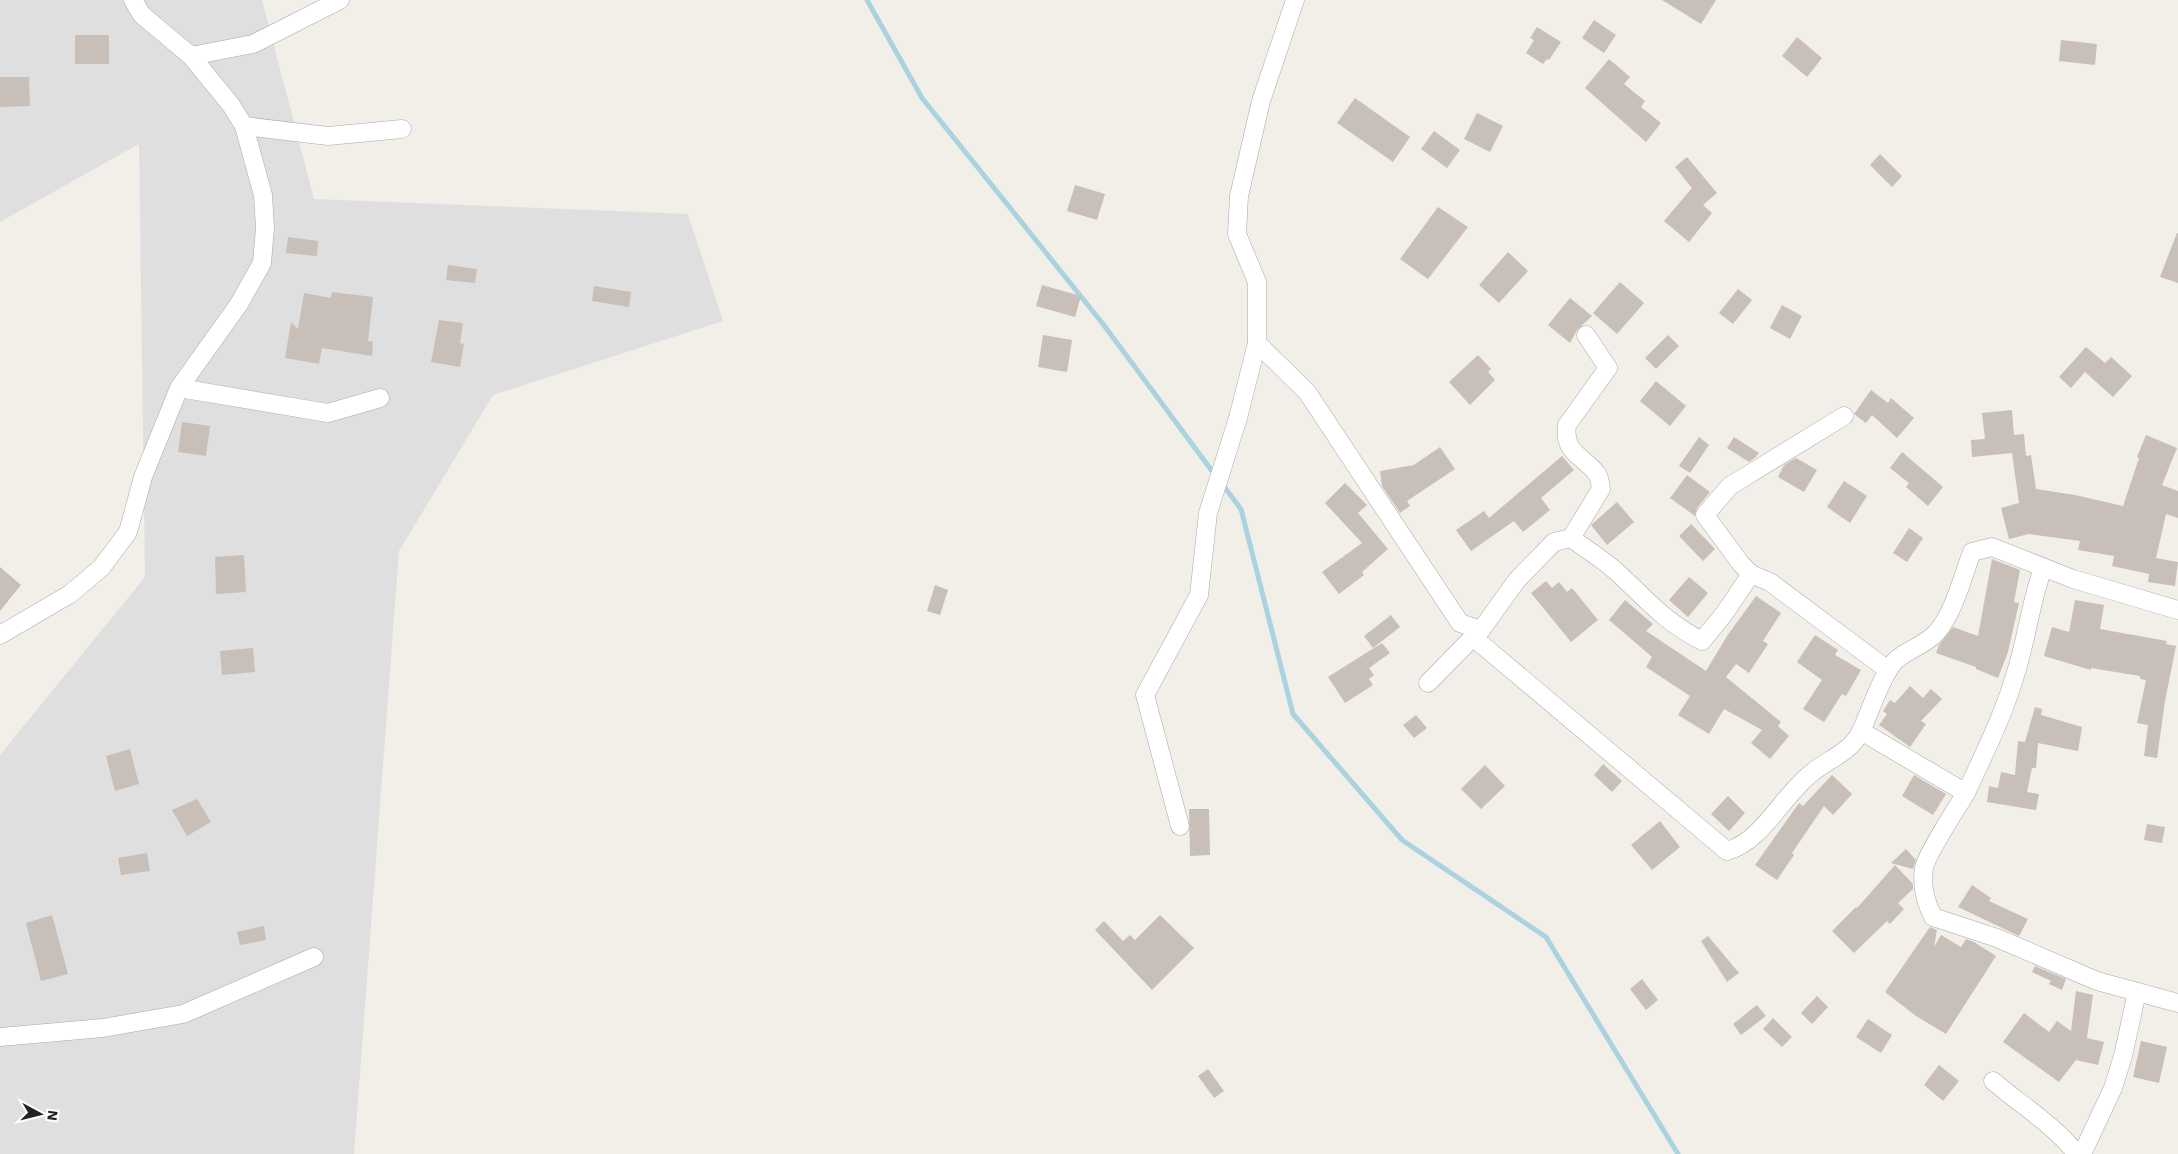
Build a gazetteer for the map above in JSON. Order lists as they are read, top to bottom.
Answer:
{
  "north": "right"
}
